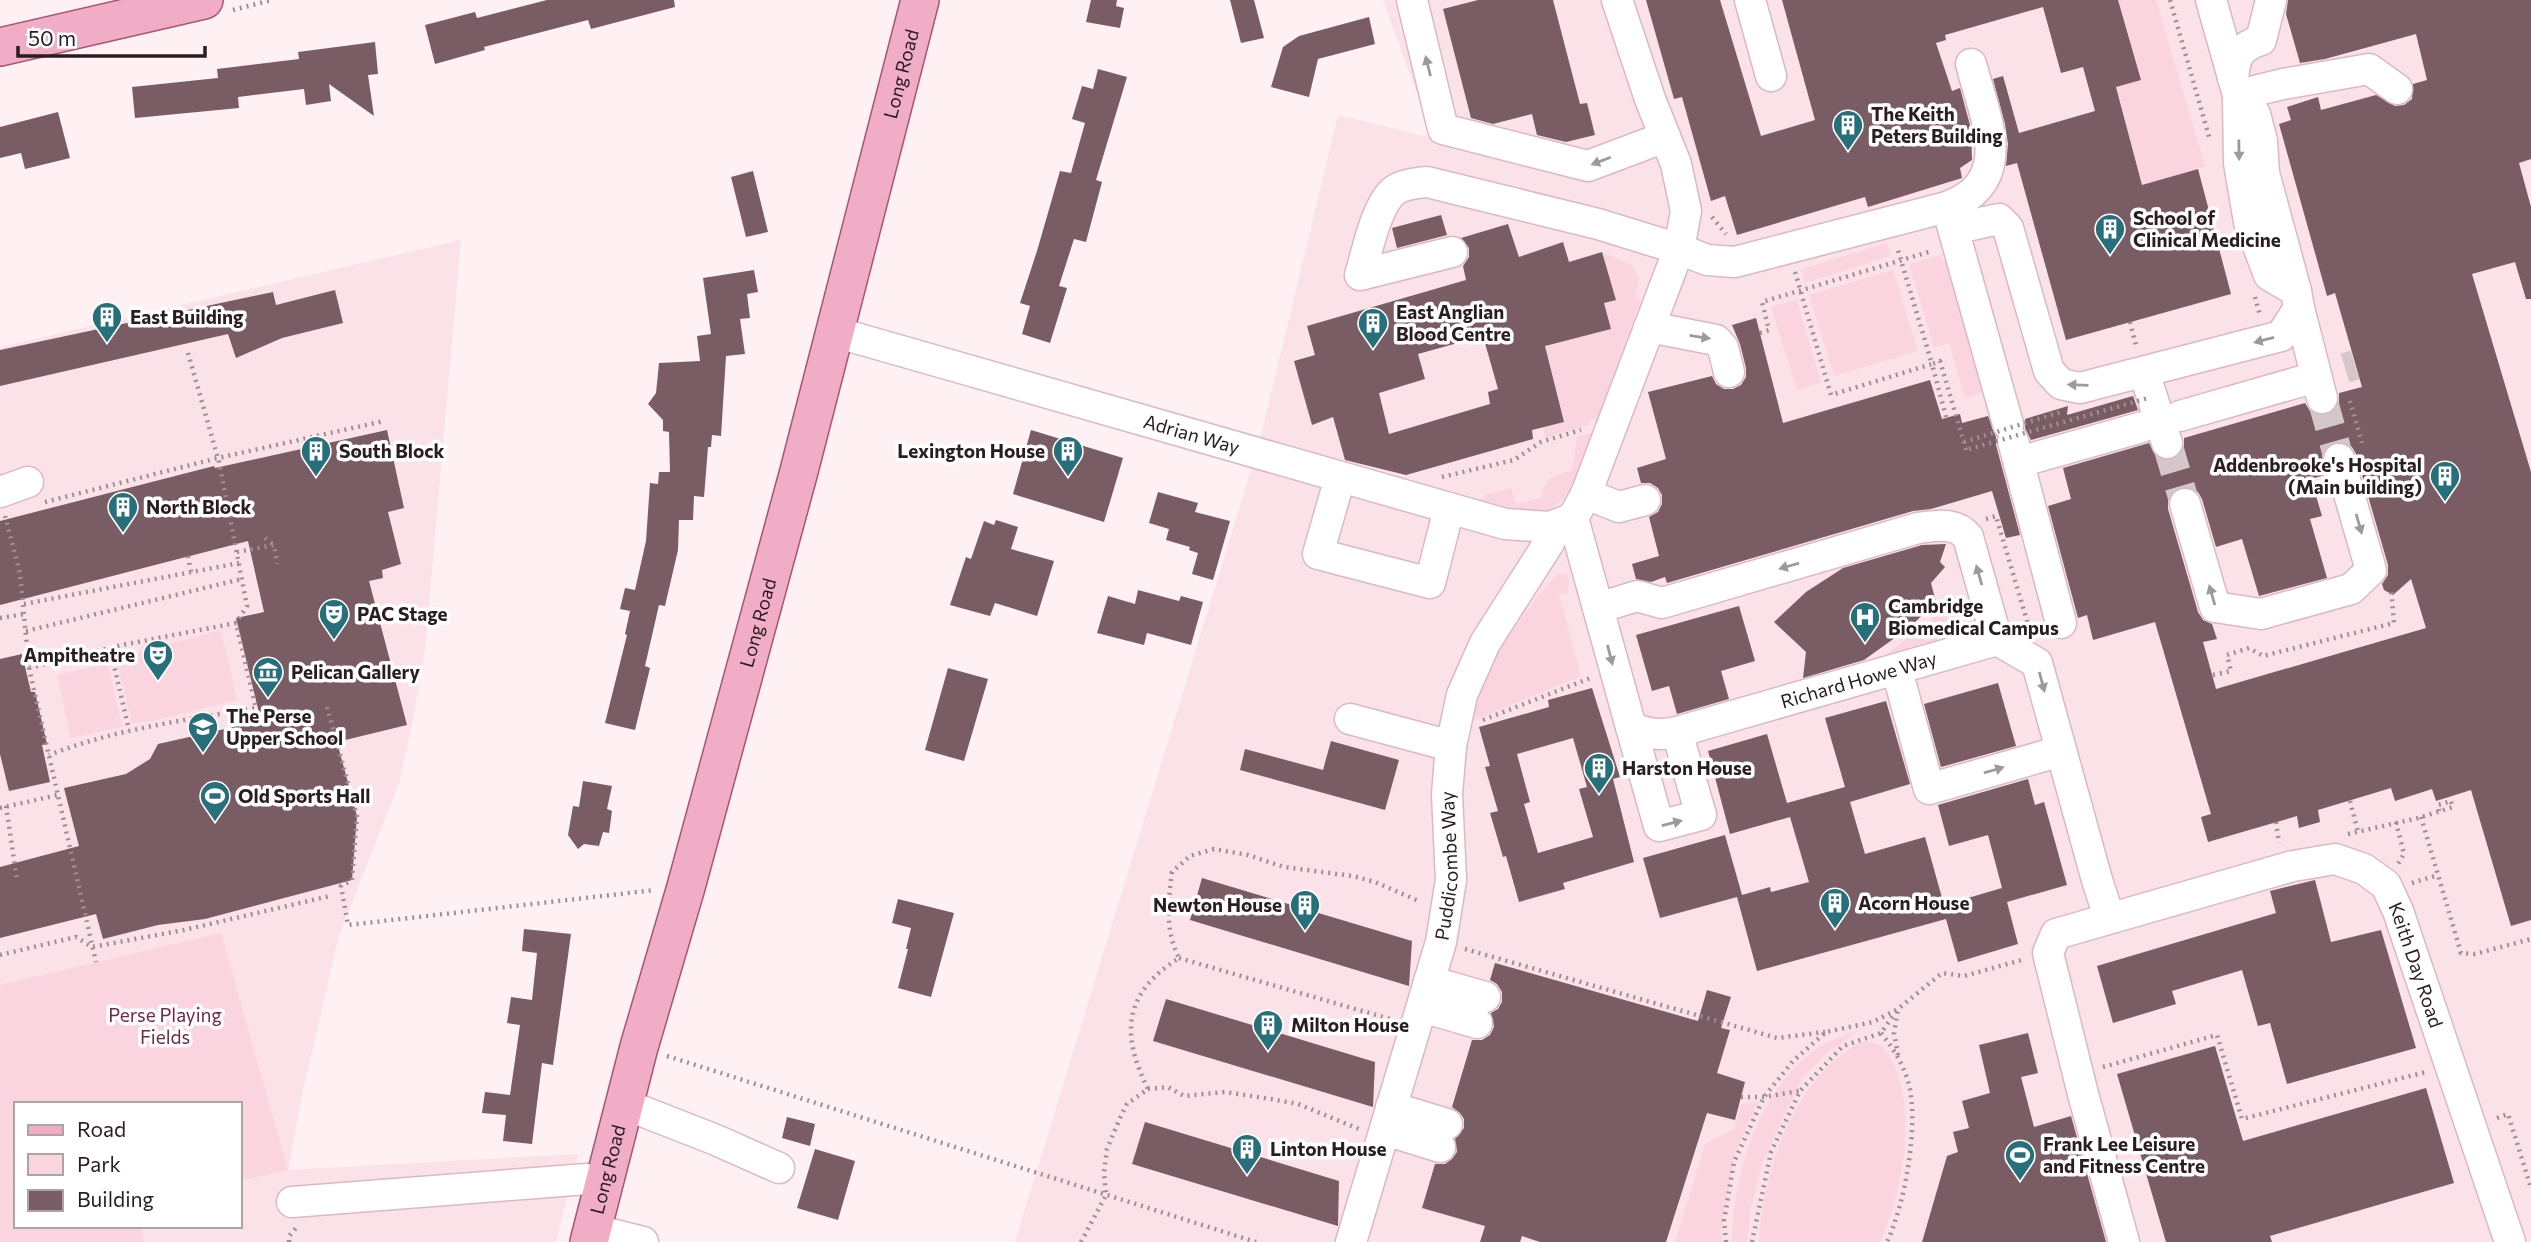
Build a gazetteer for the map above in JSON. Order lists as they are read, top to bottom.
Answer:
{
  "streets": {
    "main road": ["Long Road"],
    "lane": [
      "Adrian Way",
      "Richard Howe Way",
      "Puddicombe Way",
      "Keith Day Road"
    ]
  },
  "crossings": [
    ["Long Road", "Adrian Way"],
    ["Adrian Way", "Puddicombe Way"]
  ],
  "parks": ["Perse Playing Fields"],
  "places": {
    "building": [
      "The Keith Peters Building",
      "School of Clinical Medicine",
      "East Building",
      "East Anglian Blood Centre",
      "South Block",
      "Lexington House",
      "Addenbrooke's Hospital (Main building)",
      "North Block",
      "Harston House",
      "Acorn House",
      "Newton House",
      "Milton House",
      "Linton House"
    ],
    "theatre": ["PAC Stage", "Ampitheatre"],
    "hospital": ["Cambridge Biomedical Campus"],
    "museum": ["Pelican Gallery"],
    "school or university": ["The Perse Upper School"],
    "sports": ["Old Sports Hall", "Frank Lee Leisure and Fitness Centre"]
  },
  "legend": ["Road", "Park", "Building"],
  "scale_bar": "50 m"
}
